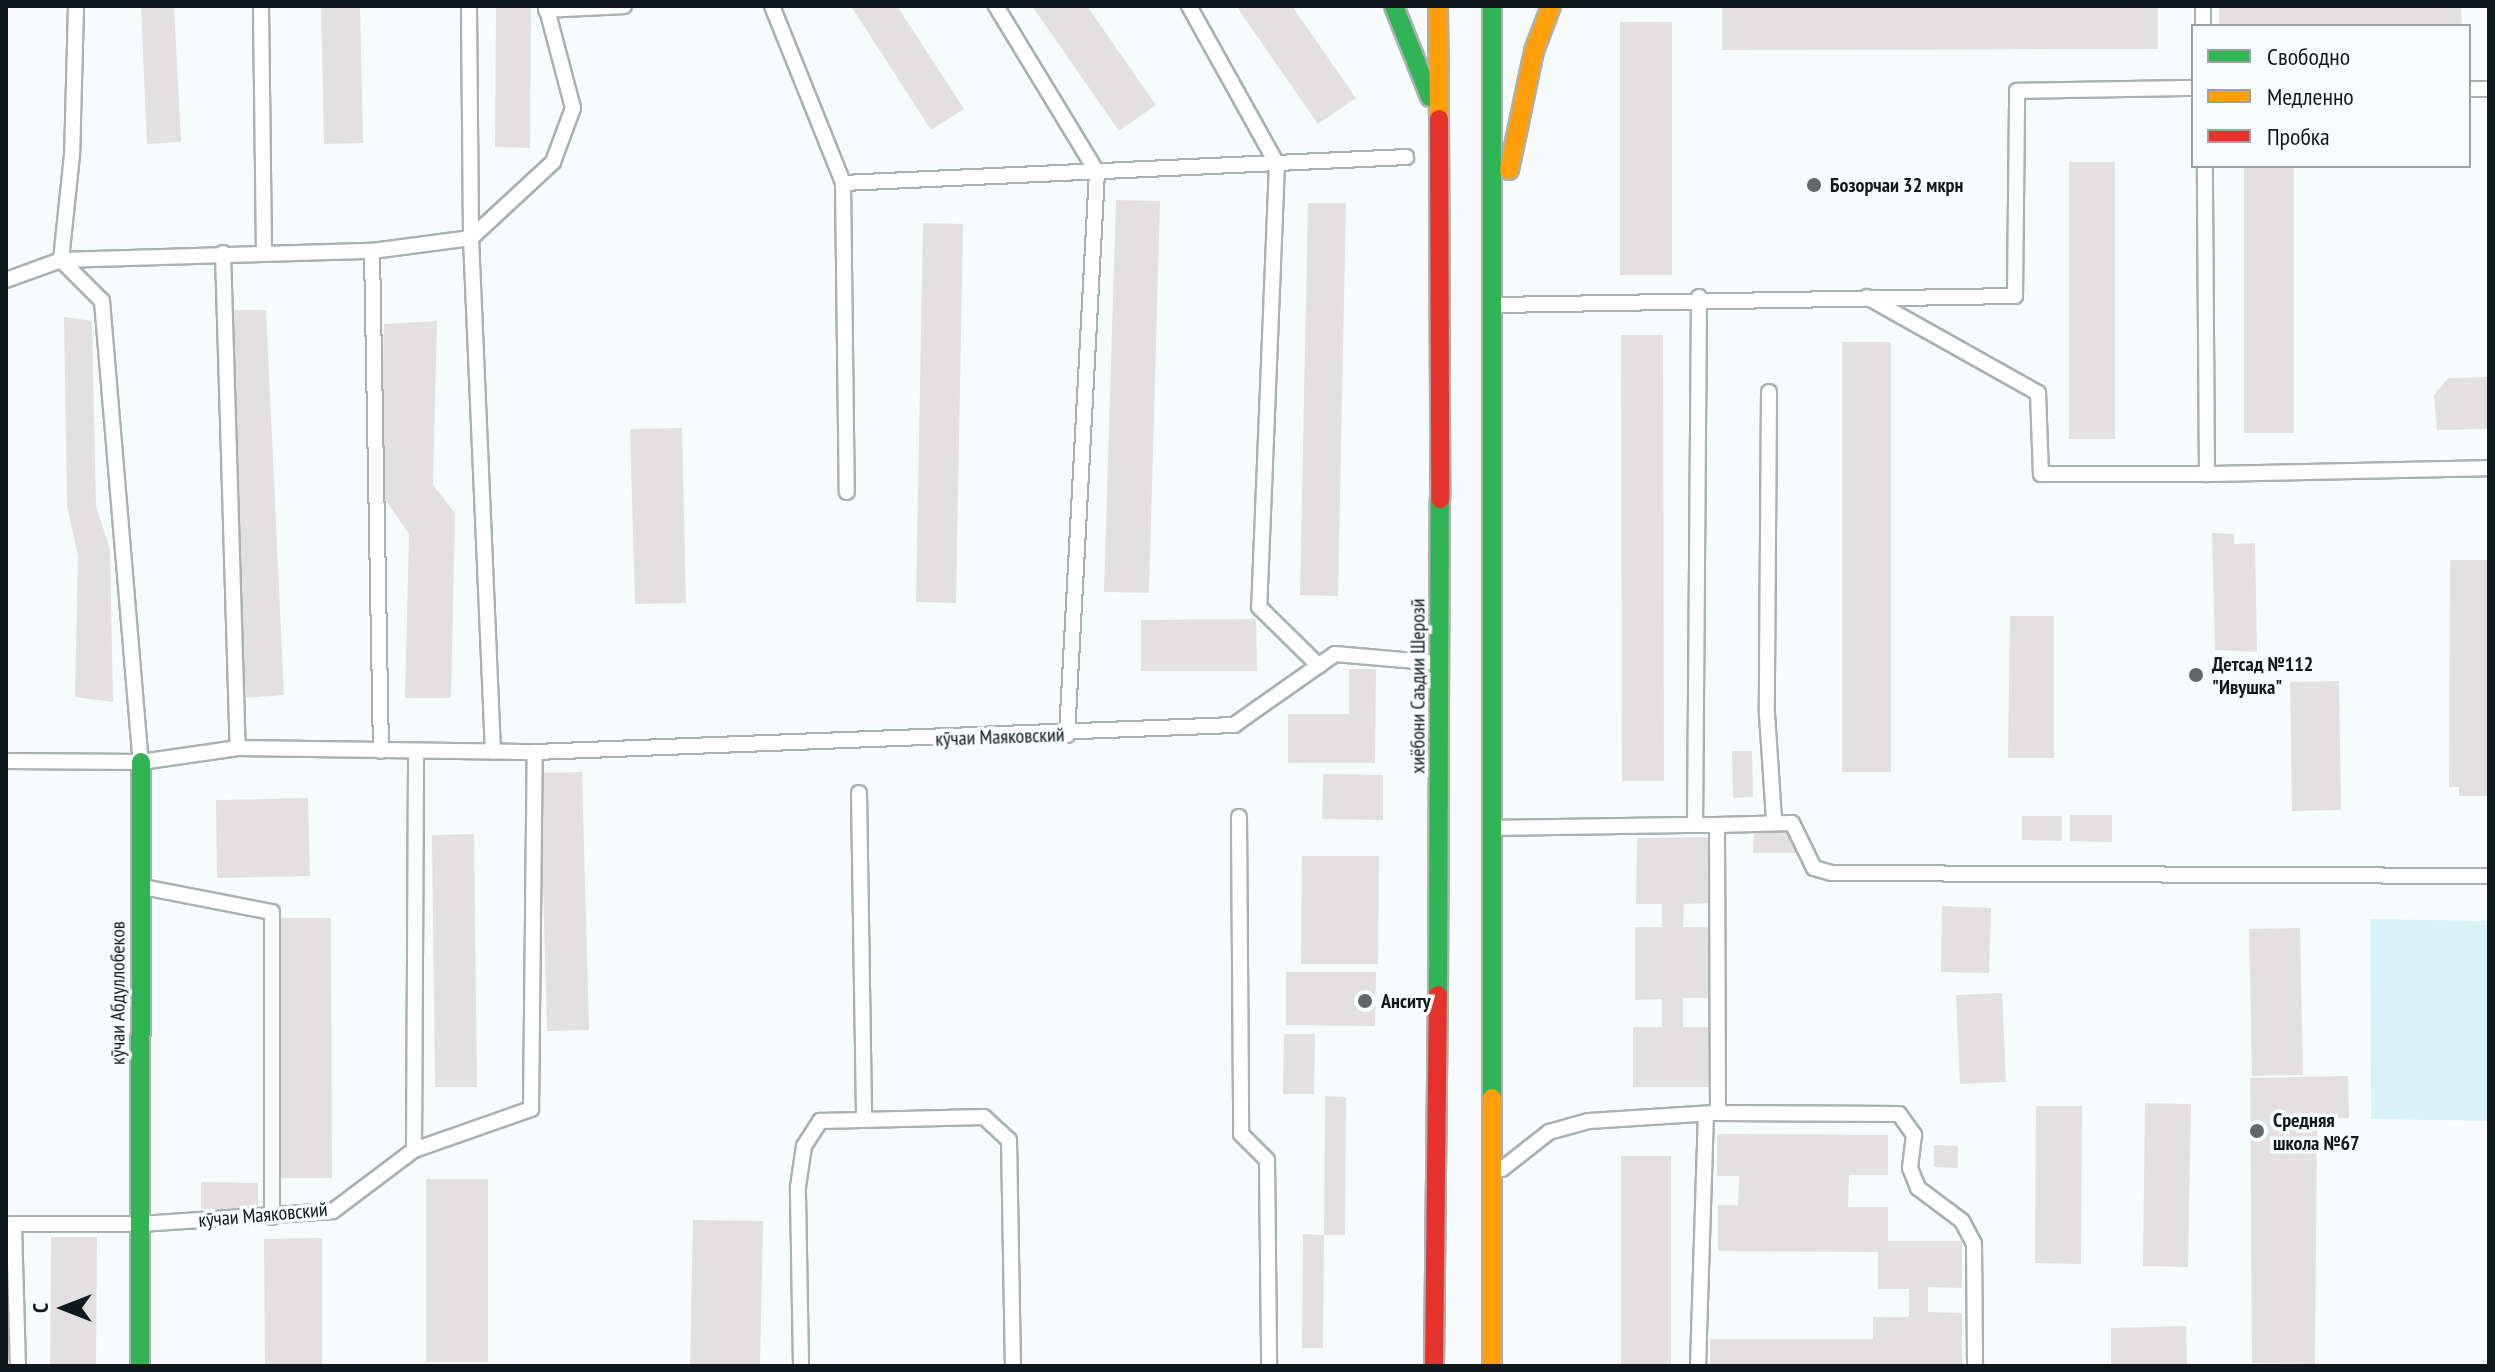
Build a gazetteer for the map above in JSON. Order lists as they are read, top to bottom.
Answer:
{
  "streets": {
    "main road": ["хиёбони Саъдии Шерозӣ", "кӯчаи Абдуллобеков"],
    "lane": ["кӯчаи Маяковский"]
  },
  "crossings": [
    ["хиёбони Саъдии Шерозӣ", "кӯчаи Маяковский"],
    ["кӯчаи Маяковский", "кӯчаи Абдуллобеков"]
  ],
  "places": [
    "Бозорчаи 32 мкрн",
    "Детсад №112 \"Ивушка\"",
    "Анситу",
    "Средняя школа №67"
  ],
  "legend": ["Свободно", "Медленно", "Пробка"],
  "north": "left"
}
